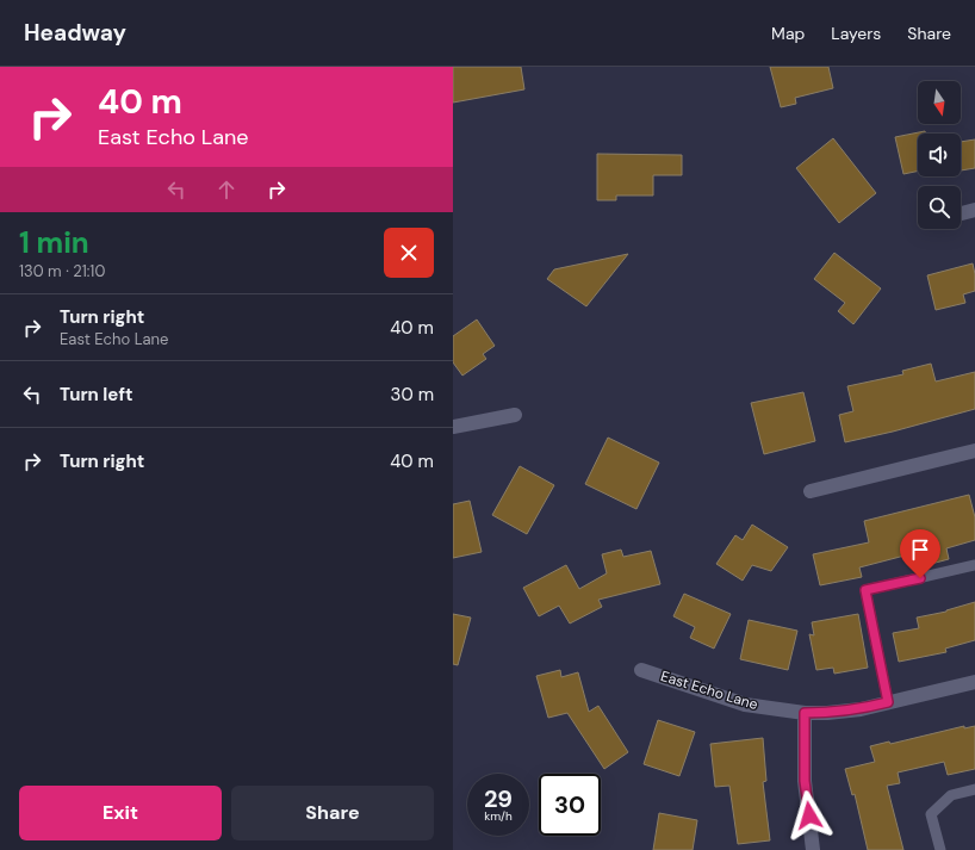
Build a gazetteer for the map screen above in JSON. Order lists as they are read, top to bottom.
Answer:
{
  "streets": {
    "street": ["East Echo Lane"]
  },
  "north": "bottom",
  "page": {
    "header": "Headway",
    "nav": ["Map", "Layers", "Share"],
    "turn": ["40 m", "East Echo Lane"],
    "heading": ["1 min", "130 m · 21:10"],
    "list": [
      {
        "name": "Turn right",
        "note": "East Echo Lane",
        "value": "40 m"
      },
      {
        "name": "Turn left",
        "value": "30 m"
      },
      {
        "name": "Turn right",
        "value": "40 m"
      }
    ],
    "speed": "29 km/h",
    "limit": "30",
    "buttons": ["Exit", "Share"]
  }
}
